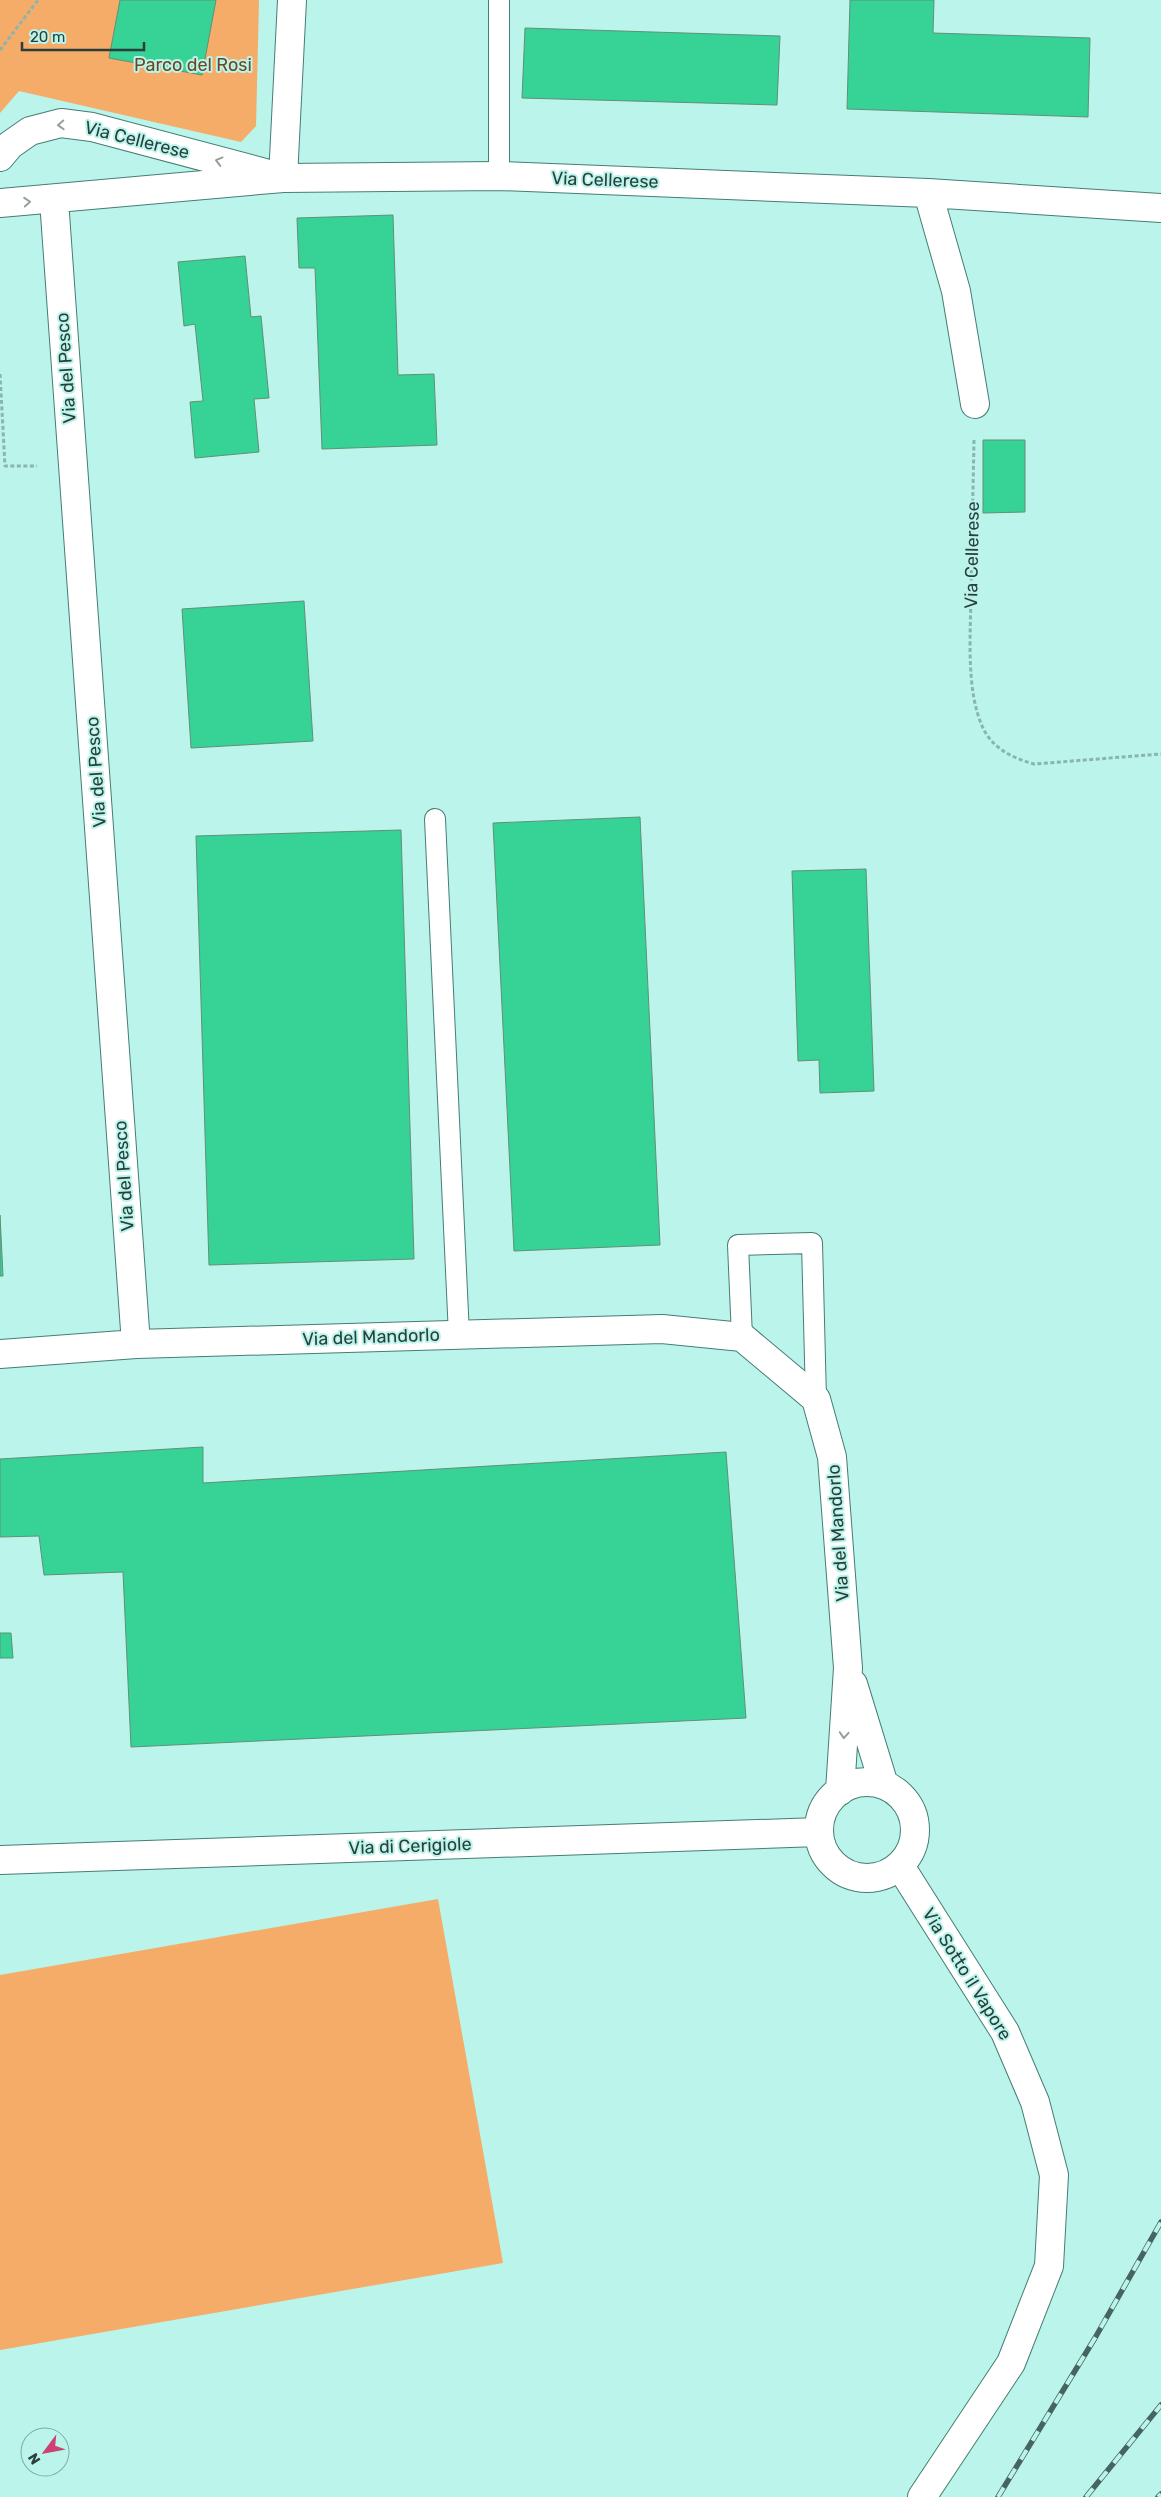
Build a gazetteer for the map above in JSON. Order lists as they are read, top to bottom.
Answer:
{
  "streets": {
    "street": [
      "Via Cellerese",
      "Via del Pesco",
      "Via del Mandorlo",
      "Via di Cerigiole",
      "Via Sotto il Vapore"
    ]
  },
  "crossings": [
    ["Via Cellerese", "Via del Pesco"],
    ["Via del Pesco", "Via del Mandorlo"],
    ["Via del Mandorlo", "Via di Cerigiole"],
    ["Via del Mandorlo", "Via Sotto il Vapore"],
    ["Via di Cerigiole", "Via Sotto il Vapore"]
  ],
  "parks": ["Parco del Rosi"],
  "scale_bar": "20 m",
  "north": "bottom left"
}
